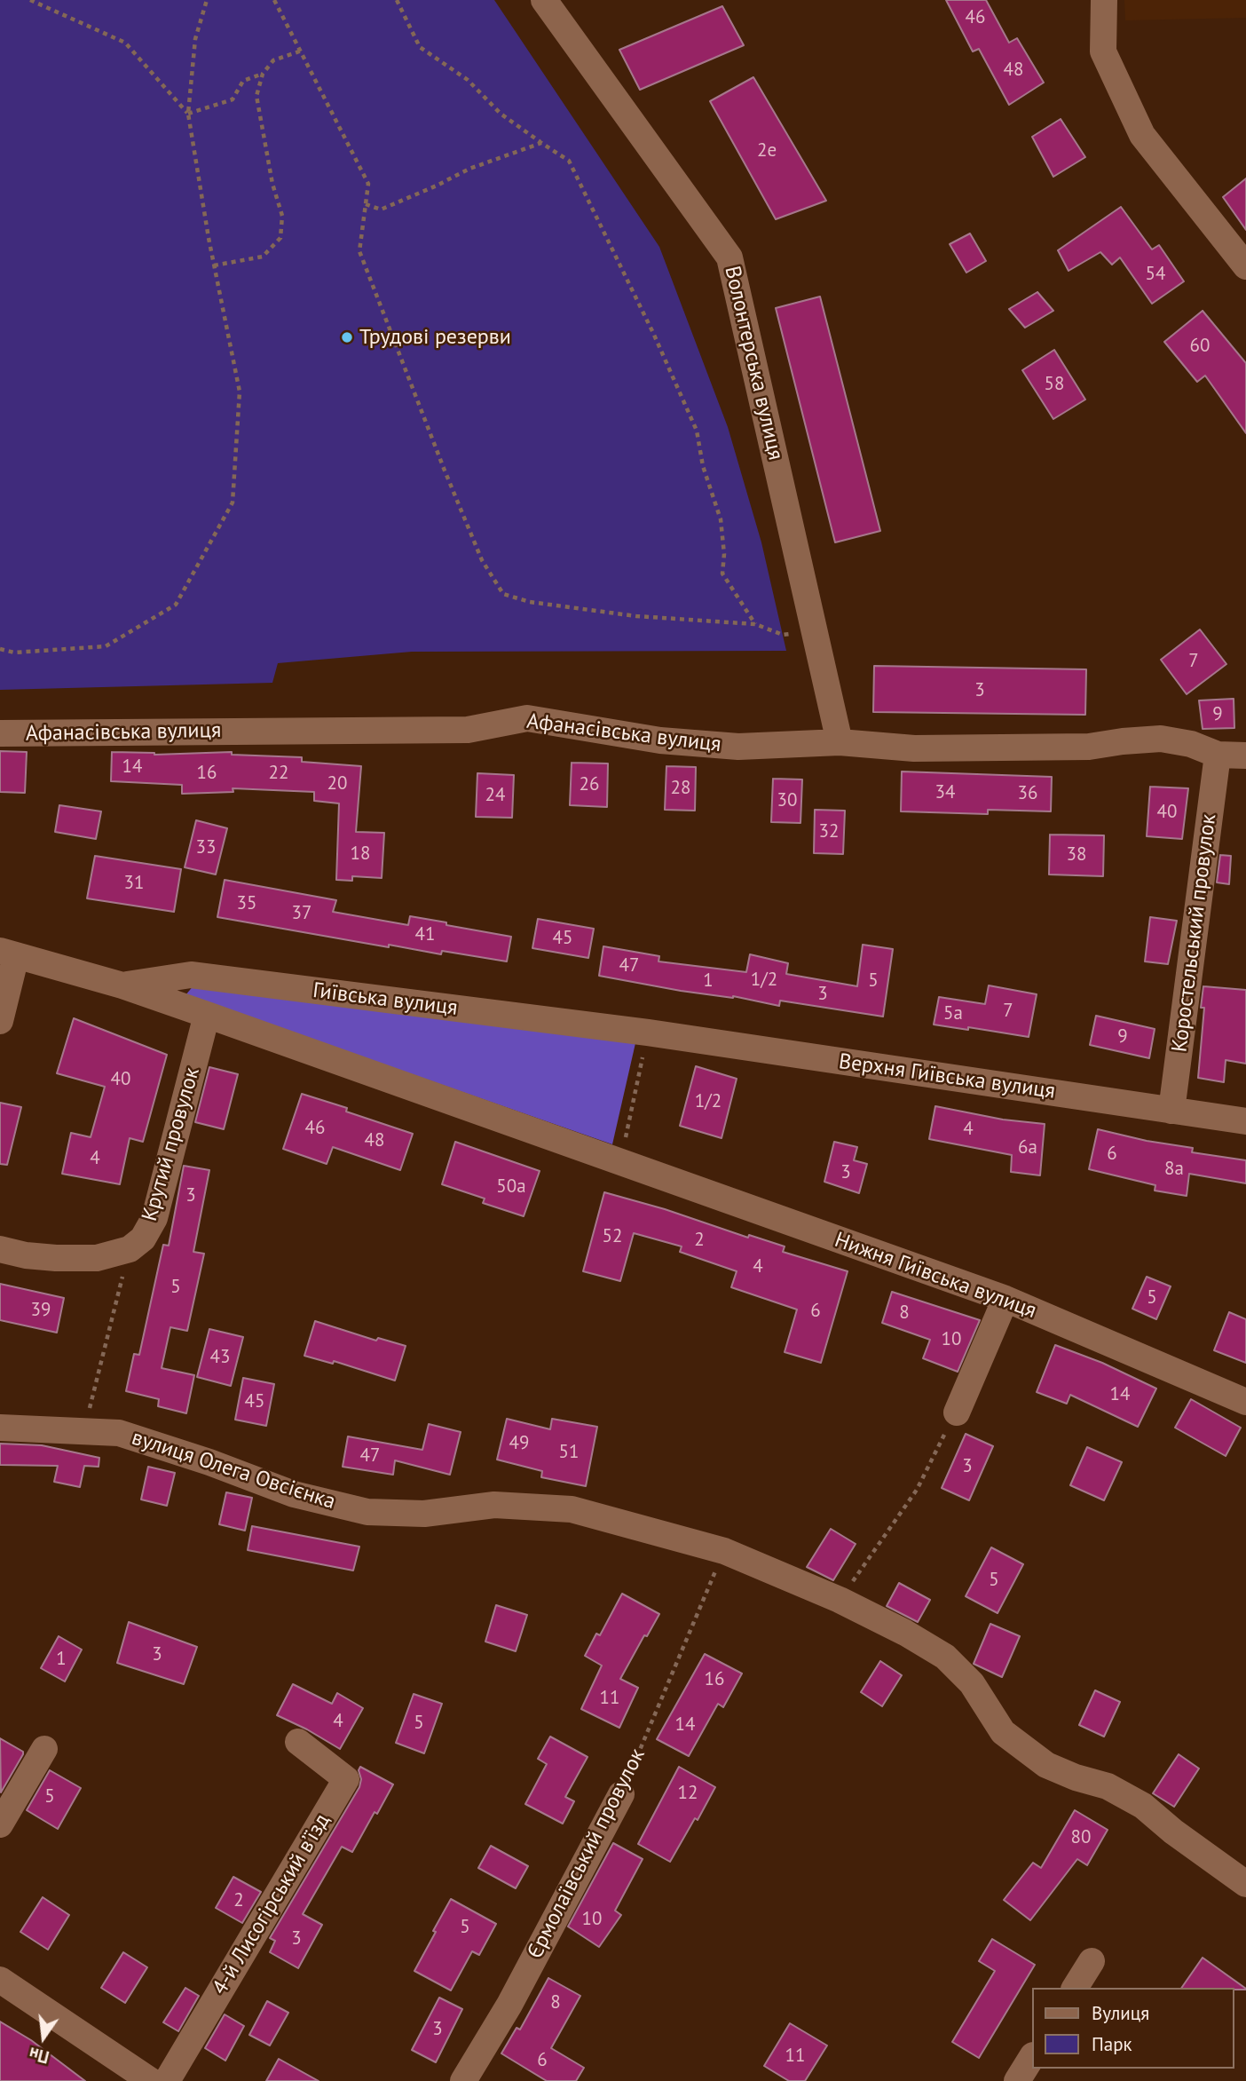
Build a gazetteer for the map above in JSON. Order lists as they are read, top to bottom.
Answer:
{
  "streets": {
    "street": [
      "Волонтерська вулиця",
      "Афанасівська вулиця",
      "Коростельський провулок",
      "Гиївська вулиця",
      "Верхня Гиївська вулиця",
      "Крутий провулок",
      "Нижня Гиївська вулиця",
      "вулиця Олега Овсієнка",
      "Єрмолаївський провулок",
      "4-й Лисогірський в’їзд"
    ]
  },
  "crossings": [
    ["Волонтерська вулиця", "Афанасівська вулиця"],
    ["Афанасівська вулиця", "Коростельський провулок"],
    ["Коростельський провулок", "Верхня Гиївська вулиця"],
    ["Гиївська вулиця", "Верхня Гиївська вулиця"],
    ["Гиївська вулиця", "Крутий провулок"],
    ["Гиївська вулиця", "Нижня Гиївська вулиця"],
    ["вулиця Олега Овсієнка", "Єрмолаївський провулок"]
  ],
  "places": ["Трудові резерви"],
  "house_numbers": [
    "46",
    "48",
    "2е",
    "54",
    "60",
    "58",
    "7",
    "3",
    "9",
    "14",
    "16",
    "22",
    "20",
    "26",
    "28",
    "34",
    "36",
    "24",
    "30",
    "40",
    "32",
    "33",
    "18",
    "38",
    "31",
    "35",
    "37",
    "41",
    "45",
    "47",
    "1/2",
    "1",
    "5",
    "3",
    "7",
    "5а",
    "9",
    "40",
    "1/2",
    "46",
    "4",
    "48",
    "6а",
    "6",
    "4",
    "8а",
    "3",
    "50а",
    "3",
    "52",
    "2",
    "4",
    "5",
    "5",
    "39",
    "6",
    "8",
    "10",
    "43",
    "14",
    "45",
    "49",
    "51",
    "47",
    "3",
    "5",
    "3",
    "1",
    "16",
    "11",
    "4",
    "5",
    "14",
    "12",
    "5",
    "80",
    "2",
    "10",
    "5",
    "3",
    "8",
    "3",
    "11",
    "6"
  ],
  "legend": ["Вулиця", "Парк"],
  "north": "bottom"
}
